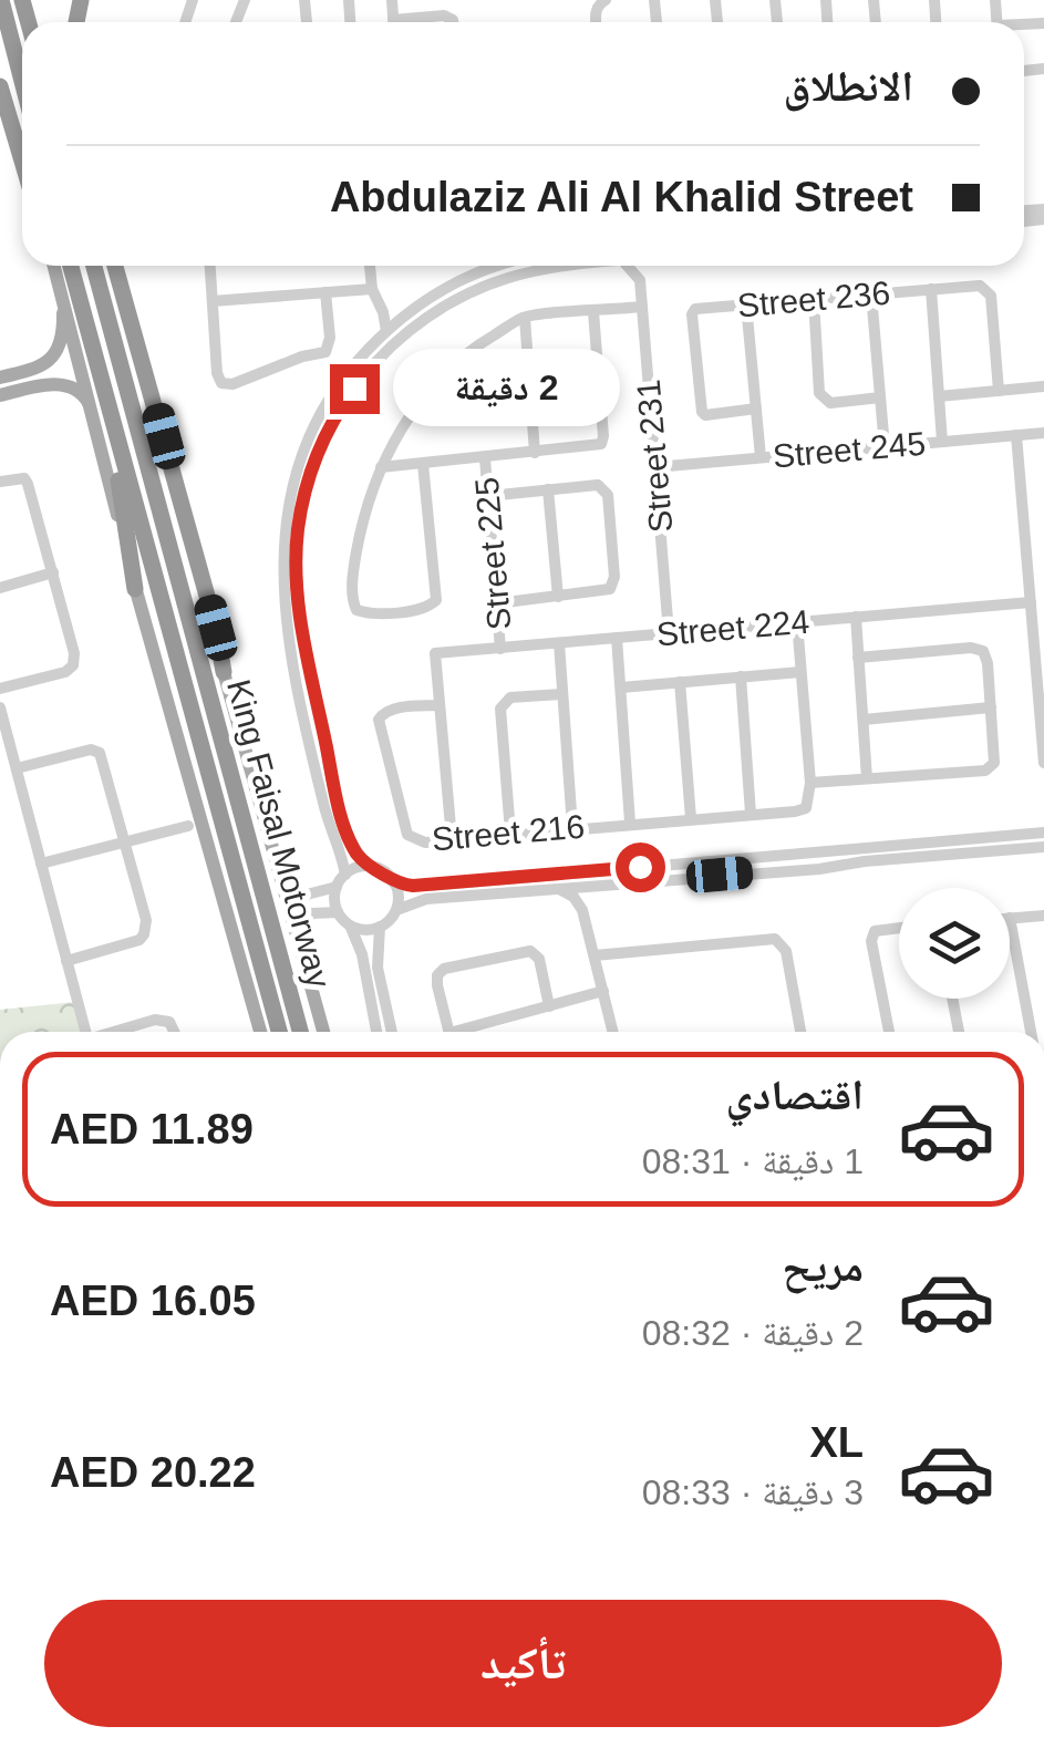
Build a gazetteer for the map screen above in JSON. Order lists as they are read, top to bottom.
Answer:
{
  "streets": {
    "highway": ["King Faisal Motorway"],
    "street": [
      "Street 236",
      "Street 245",
      "Street 231",
      "Street 225",
      "Street 224",
      "Street 216"
    ]
  },
  "crossings": [
    ["Street 245", "Street 231"],
    ["Street 231", "Street 224"],
    ["Street 225", "Street 224"],
    ["Street 224", "Street 216"]
  ],
  "page": {
    "banner": ["الانطلاق", "Abdulaziz Ali Al Khalid Street"],
    "bubble": "2 دقيقة",
    "list": [
      {
        "name": "اقتصادي",
        "note": "1 دقيقة · 08:31",
        "value": "AED 11.89"
      },
      {
        "name": "مريح",
        "note": "2 دقيقة · 08:32",
        "value": "AED 16.05"
      },
      {
        "name": "XL",
        "note": "3 دقيقة · 08:33",
        "value": "AED 20.22"
      }
    ],
    "buttons": "تأكيد"
  }
}
